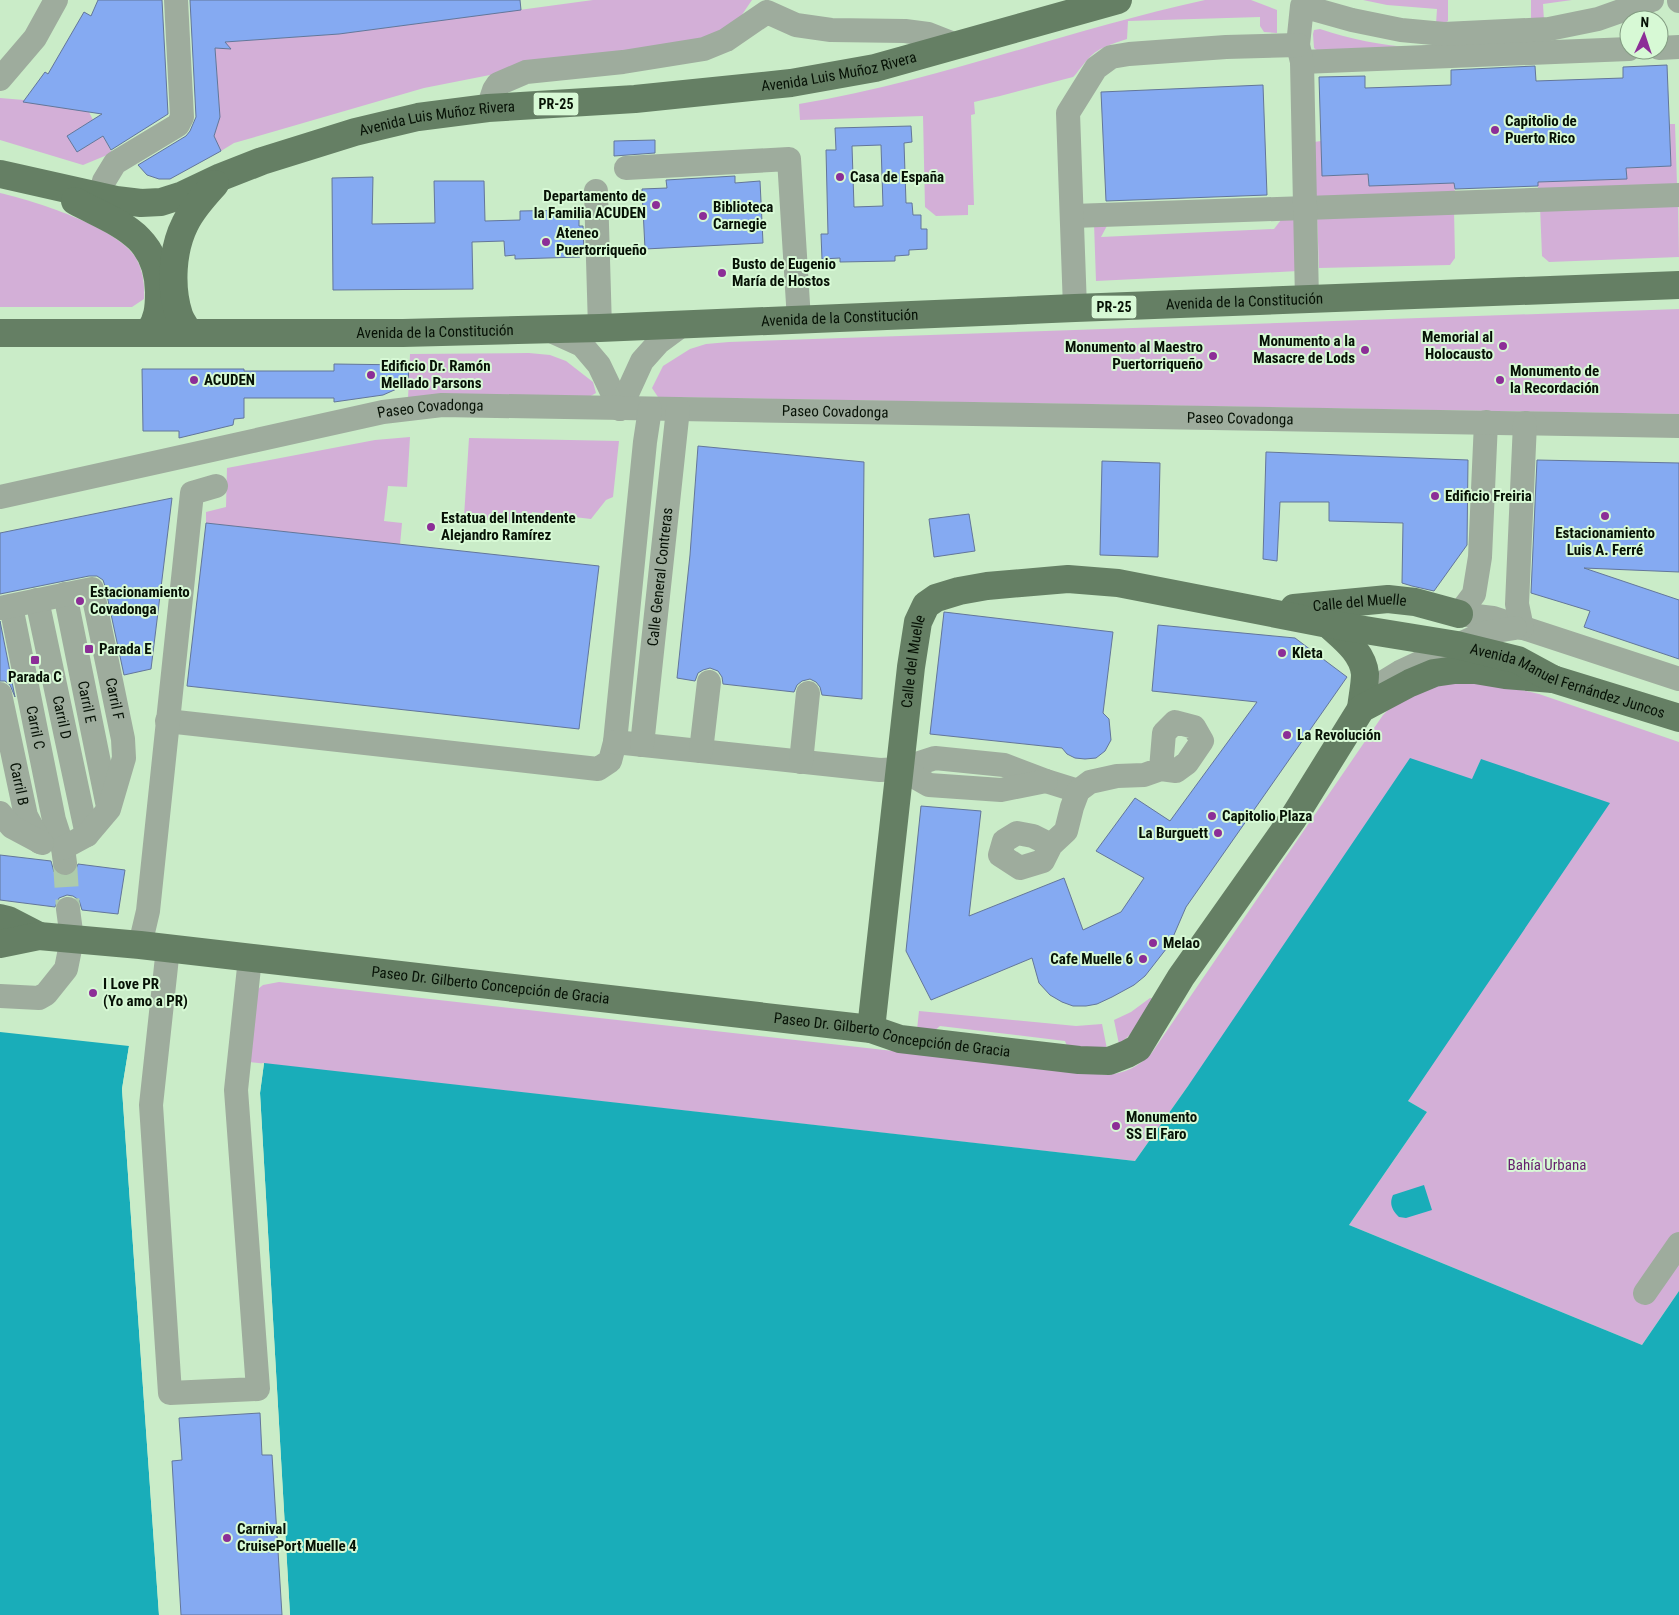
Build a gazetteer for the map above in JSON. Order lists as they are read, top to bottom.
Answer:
{
  "streets": {
    "main road": [
      "Avenida Luis Muñoz Rivera",
      "PR-25",
      "Avenida de la Constitución",
      "Calle del Muelle",
      "Avenida Manuel Fernández Juncos",
      "Paseo Dr. Gilberto Concepción de Gracia"
    ],
    "street": [
      "Paseo Covadonga",
      "Calle General Contreras",
      "Carril F",
      "Carril E",
      "Carril D",
      "Carril C",
      "Carril B"
    ]
  },
  "crossings": [
    ["Paseo Covadonga", "Calle General Contreras"],
    ["Calle del Muelle", "Avenida Manuel Fernández Juncos"],
    ["Calle del Muelle", "Paseo Dr. Gilberto Concepción de Gracia"],
    ["Avenida Manuel Fernández Juncos", "Paseo Dr. Gilberto Concepción de Gracia"],
    ["Carril F", "Carril E"]
  ],
  "parks": ["Bahía Urbana"],
  "places": {
    "other": [
      "Capitolio de Puerto Rico",
      "Casa de España",
      "Departamento de la Familia ACUDEN",
      "Biblioteca Carnegie",
      "Ateneo Puertorriqueño",
      "Busto de Eugenio María de Hostos",
      "Memorial al Holocausto",
      "Monumento a la Masacre de Lods",
      "Monumento al Maestro Puertorriqueño",
      "Edificio Dr. Ramón Mellado Parsons",
      "ACUDEN",
      "Monumento de la Recordación",
      "Edificio Freiria",
      "Estacionamiento Luis A. Ferré",
      "Estatua del Intendente Alejandro Ramírez",
      "Estacionamiento Covadonga",
      "Kleta",
      "La Revolución",
      "Capitolio Plaza",
      "La Burguett",
      "Melao",
      "Cafe Muelle 6",
      "I Love PR (Yo amo a PR)",
      "Monumento SS El Faro",
      "Carnival CruisePort Muelle 4"
    ],
    "transit": ["Parada E", "Parada C"]
  },
  "north": "top"
}
